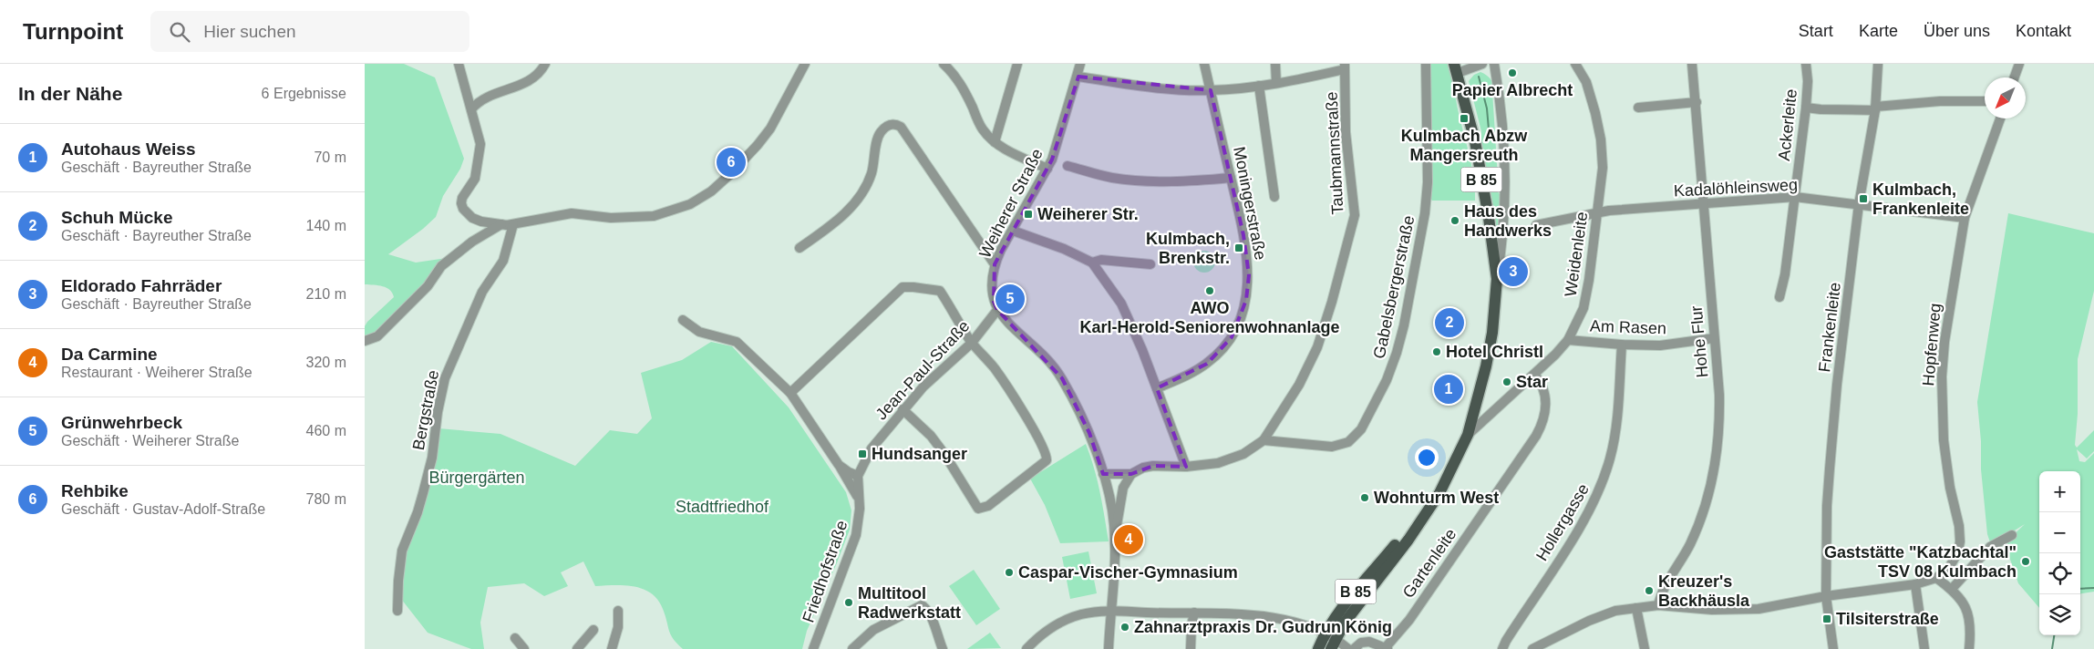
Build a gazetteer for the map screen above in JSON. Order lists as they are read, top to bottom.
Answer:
{
  "streets": {
    "main road": ["B 85"],
    "street": [
      "Ackerleite",
      "Taubmannstraße",
      "Kadalöhleinsweg",
      "Weiherer Straße",
      "Moningerstraße",
      "Weidenleite",
      "Gabelsbergerstraße",
      "Am Rasen",
      "Frankenleite",
      "Hohe Flur",
      "Hopfenweg",
      "Jean-Paul-Straße",
      "Bergstraße",
      "Hollergasse",
      "Gartenleite",
      "Friedhofstraße"
    ]
  },
  "crossings": [
    ["Ackerleite", "Kadalöhleinsweg"],
    ["Taubmannstraße", "Gabelsbergerstraße"],
    ["B 85", "Weidenleite"],
    ["Kadalöhleinsweg", "Weidenleite"],
    ["Kadalöhleinsweg", "Frankenleite"],
    ["Kadalöhleinsweg", "Hohe Flur"],
    ["Kadalöhleinsweg", "Hopfenweg"],
    ["Weiherer Straße", "Jean-Paul-Straße"],
    ["Weidenleite", "Am Rasen"],
    ["Weidenleite", "Gartenleite"],
    ["Am Rasen", "Hohe Flur"],
    ["Am Rasen", "Hollergasse"],
    ["Jean-Paul-Straße", "Friedhofstraße"]
  ],
  "parks": ["Bürgergärten", "Stadtfriedhof"],
  "places": {
    "other": [
      "Papier Albrecht",
      "Haus des Handwerks",
      "AWO Karl-Herold-Seniorenwohnanlage",
      "Hotel Christl",
      "Star",
      "Wohnturm West",
      "Gaststätte \"Katzbachtal\" TSV 08 Kulmbach",
      "Caspar-Vischer-Gymnasium",
      "Kreuzer's Backhäusla",
      "Multitool Radwerkstatt",
      "Zahnarztpraxis Dr. Gudrun König"
    ],
    "transit": [
      "Kulmbach Abzw Mangersreuth",
      "Kulmbach, Frankenleite",
      "Weiherer Str.",
      "Kulmbach, Brenkstr.",
      "Hundsanger",
      "Tilsiterstraße"
    ]
  },
  "north": "bottom left",
  "page": {
    "header": "Turnpoint",
    "search": "Hier suchen",
    "nav": [
      "Start",
      "Karte",
      "Über uns",
      "Kontakt"
    ],
    "heading": ["In der Nähe", "6 Ergebnisse"],
    "list": [
      {
        "mark": "1",
        "name": "Autohaus Weiss",
        "note": "Geschäft · Bayreuther Straße",
        "value": "70 m"
      },
      {
        "mark": "2",
        "name": "Schuh Mücke",
        "note": "Geschäft · Bayreuther Straße",
        "value": "140 m"
      },
      {
        "mark": "3",
        "name": "Eldorado Fahrräder",
        "note": "Geschäft · Bayreuther Straße",
        "value": "210 m"
      },
      {
        "mark": "4",
        "name": "Da Carmine",
        "note": "Restaurant · Weiherer Straße",
        "value": "320 m"
      },
      {
        "mark": "5",
        "name": "Grünwehrbeck",
        "note": "Geschäft · Weiherer Straße",
        "value": "460 m"
      },
      {
        "mark": "6",
        "name": "Rehbike",
        "note": "Geschäft · Gustav-Adolf-Straße",
        "value": "780 m"
      }
    ],
    "pins": [
      "6",
      "3",
      "5",
      "2",
      "1",
      "4"
    ],
    "map_buttons": ["+", "−"]
  }
}
